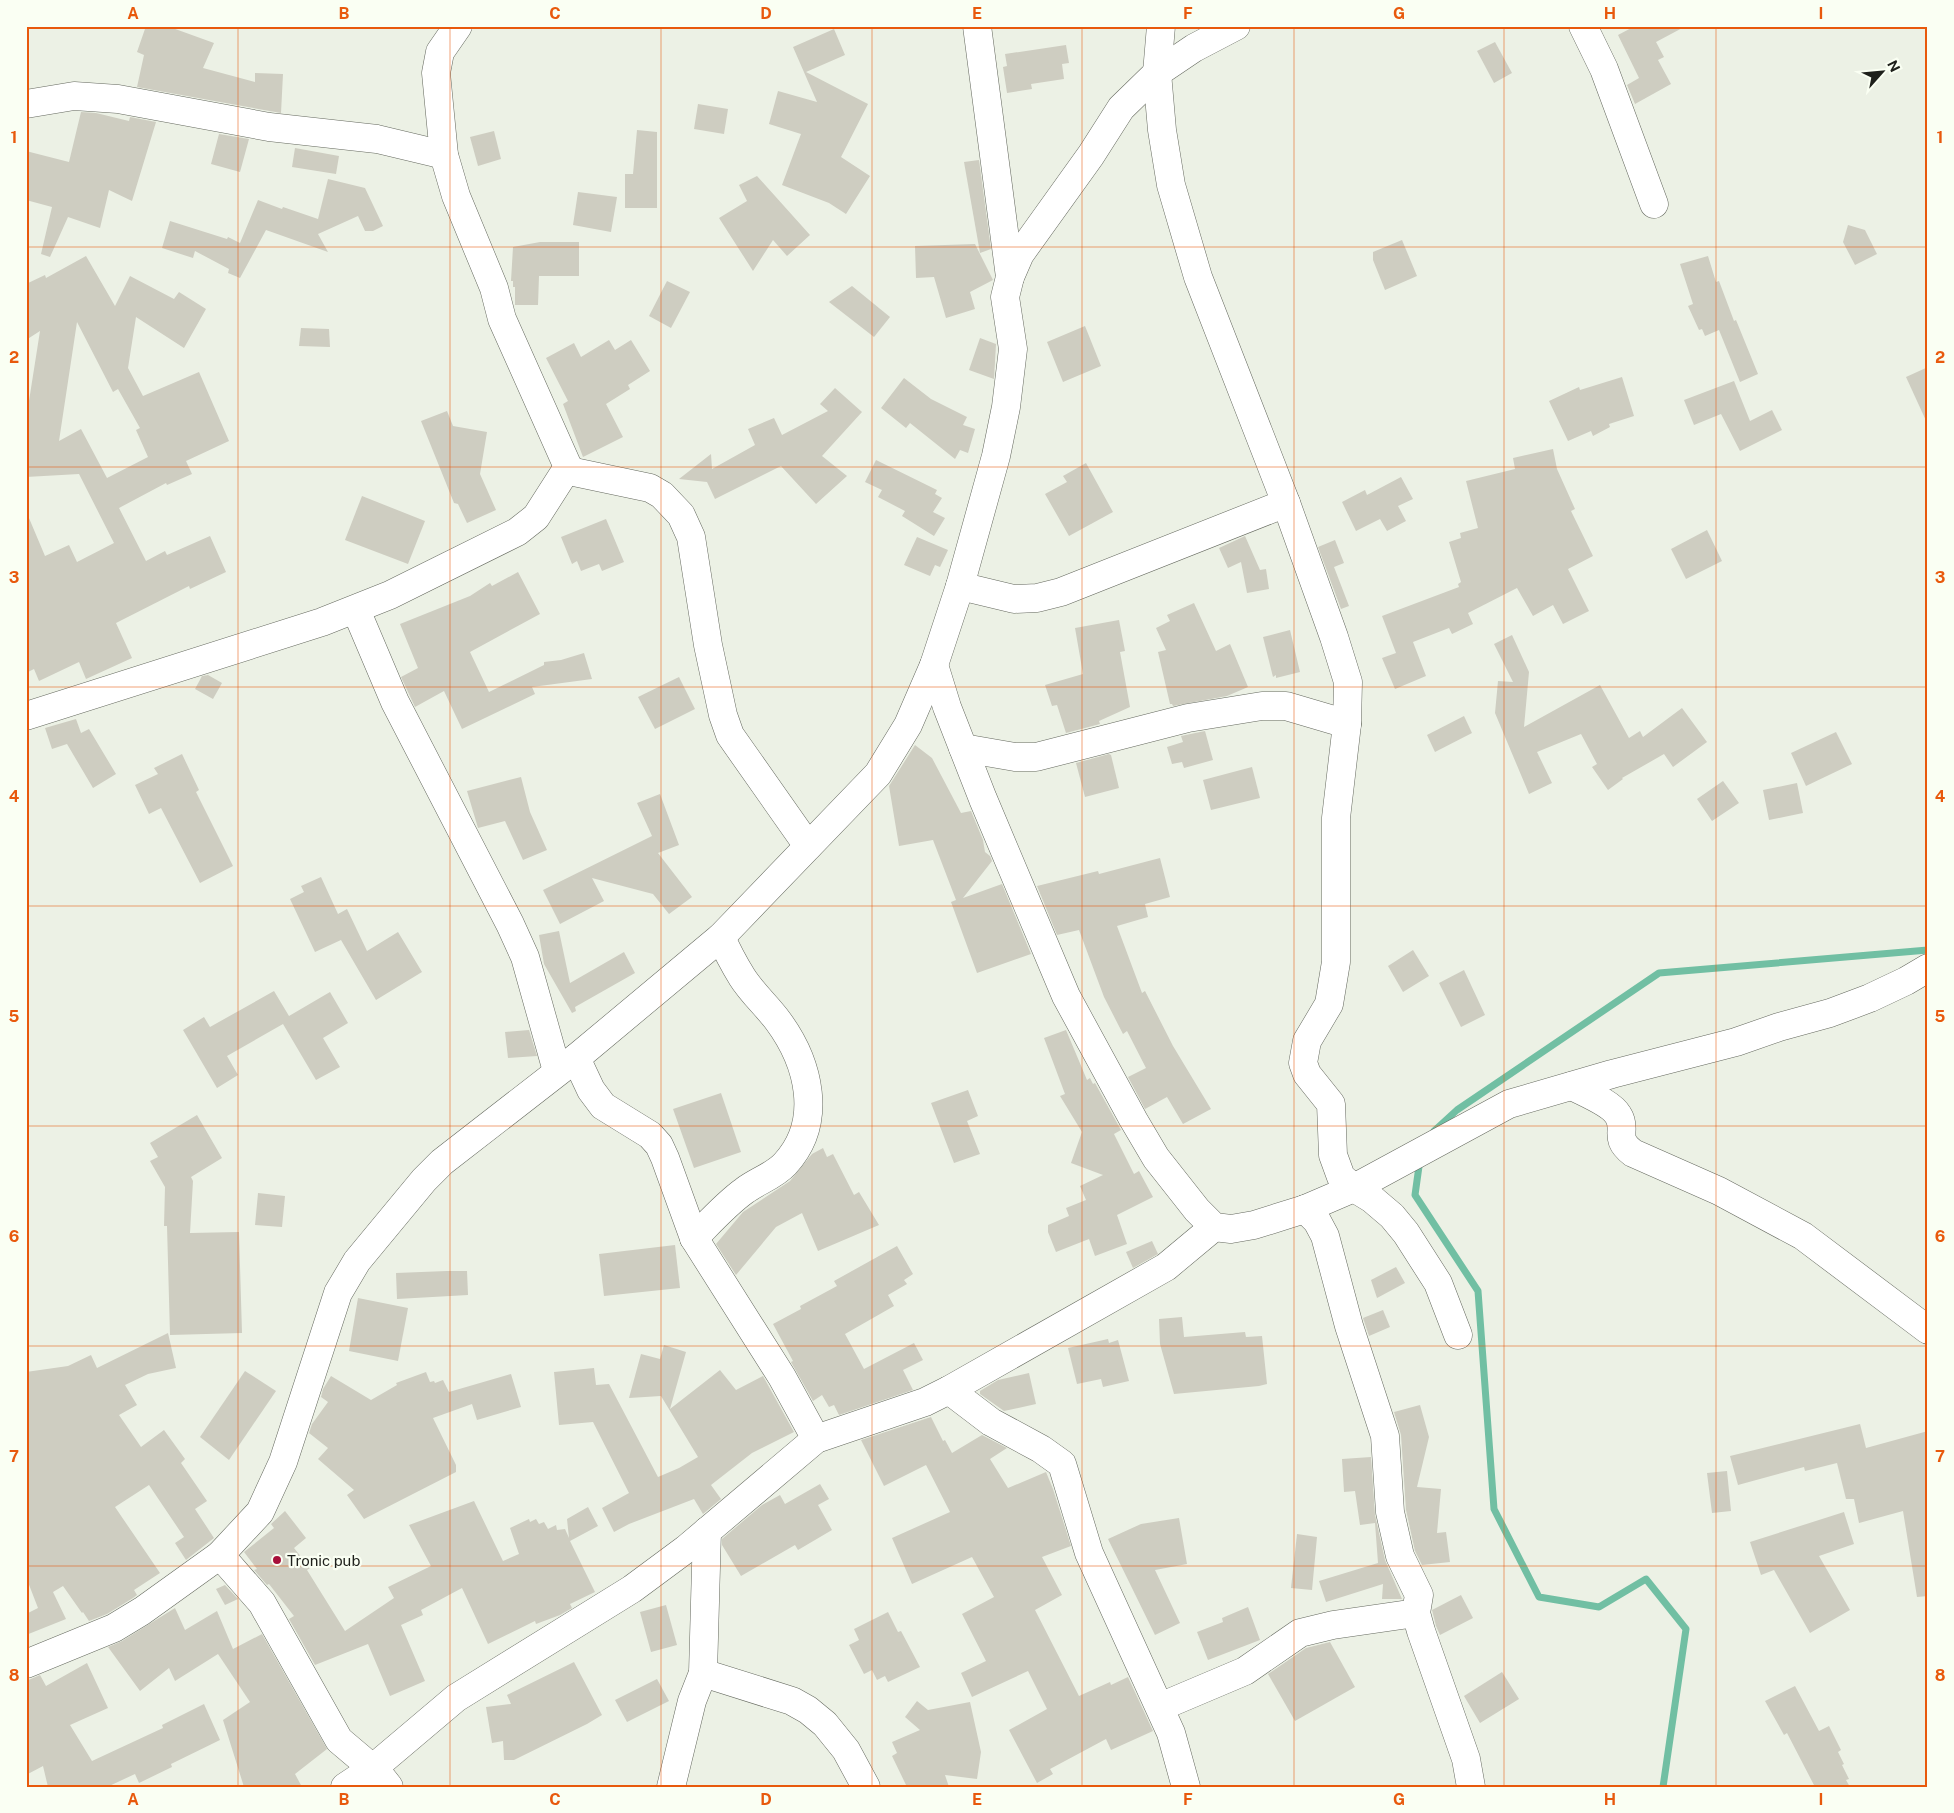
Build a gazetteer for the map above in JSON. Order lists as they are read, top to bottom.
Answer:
{
  "places": ["Tronic pub"],
  "north": "top right",
  "grid": {
    "columns": [
      "A",
      "B",
      "C",
      "D",
      "E",
      "F",
      "G",
      "H",
      "I"
    ],
    "rows": [
      "1",
      "2",
      "3",
      "4",
      "5",
      "6",
      "7",
      "8"
    ]
  }
}
